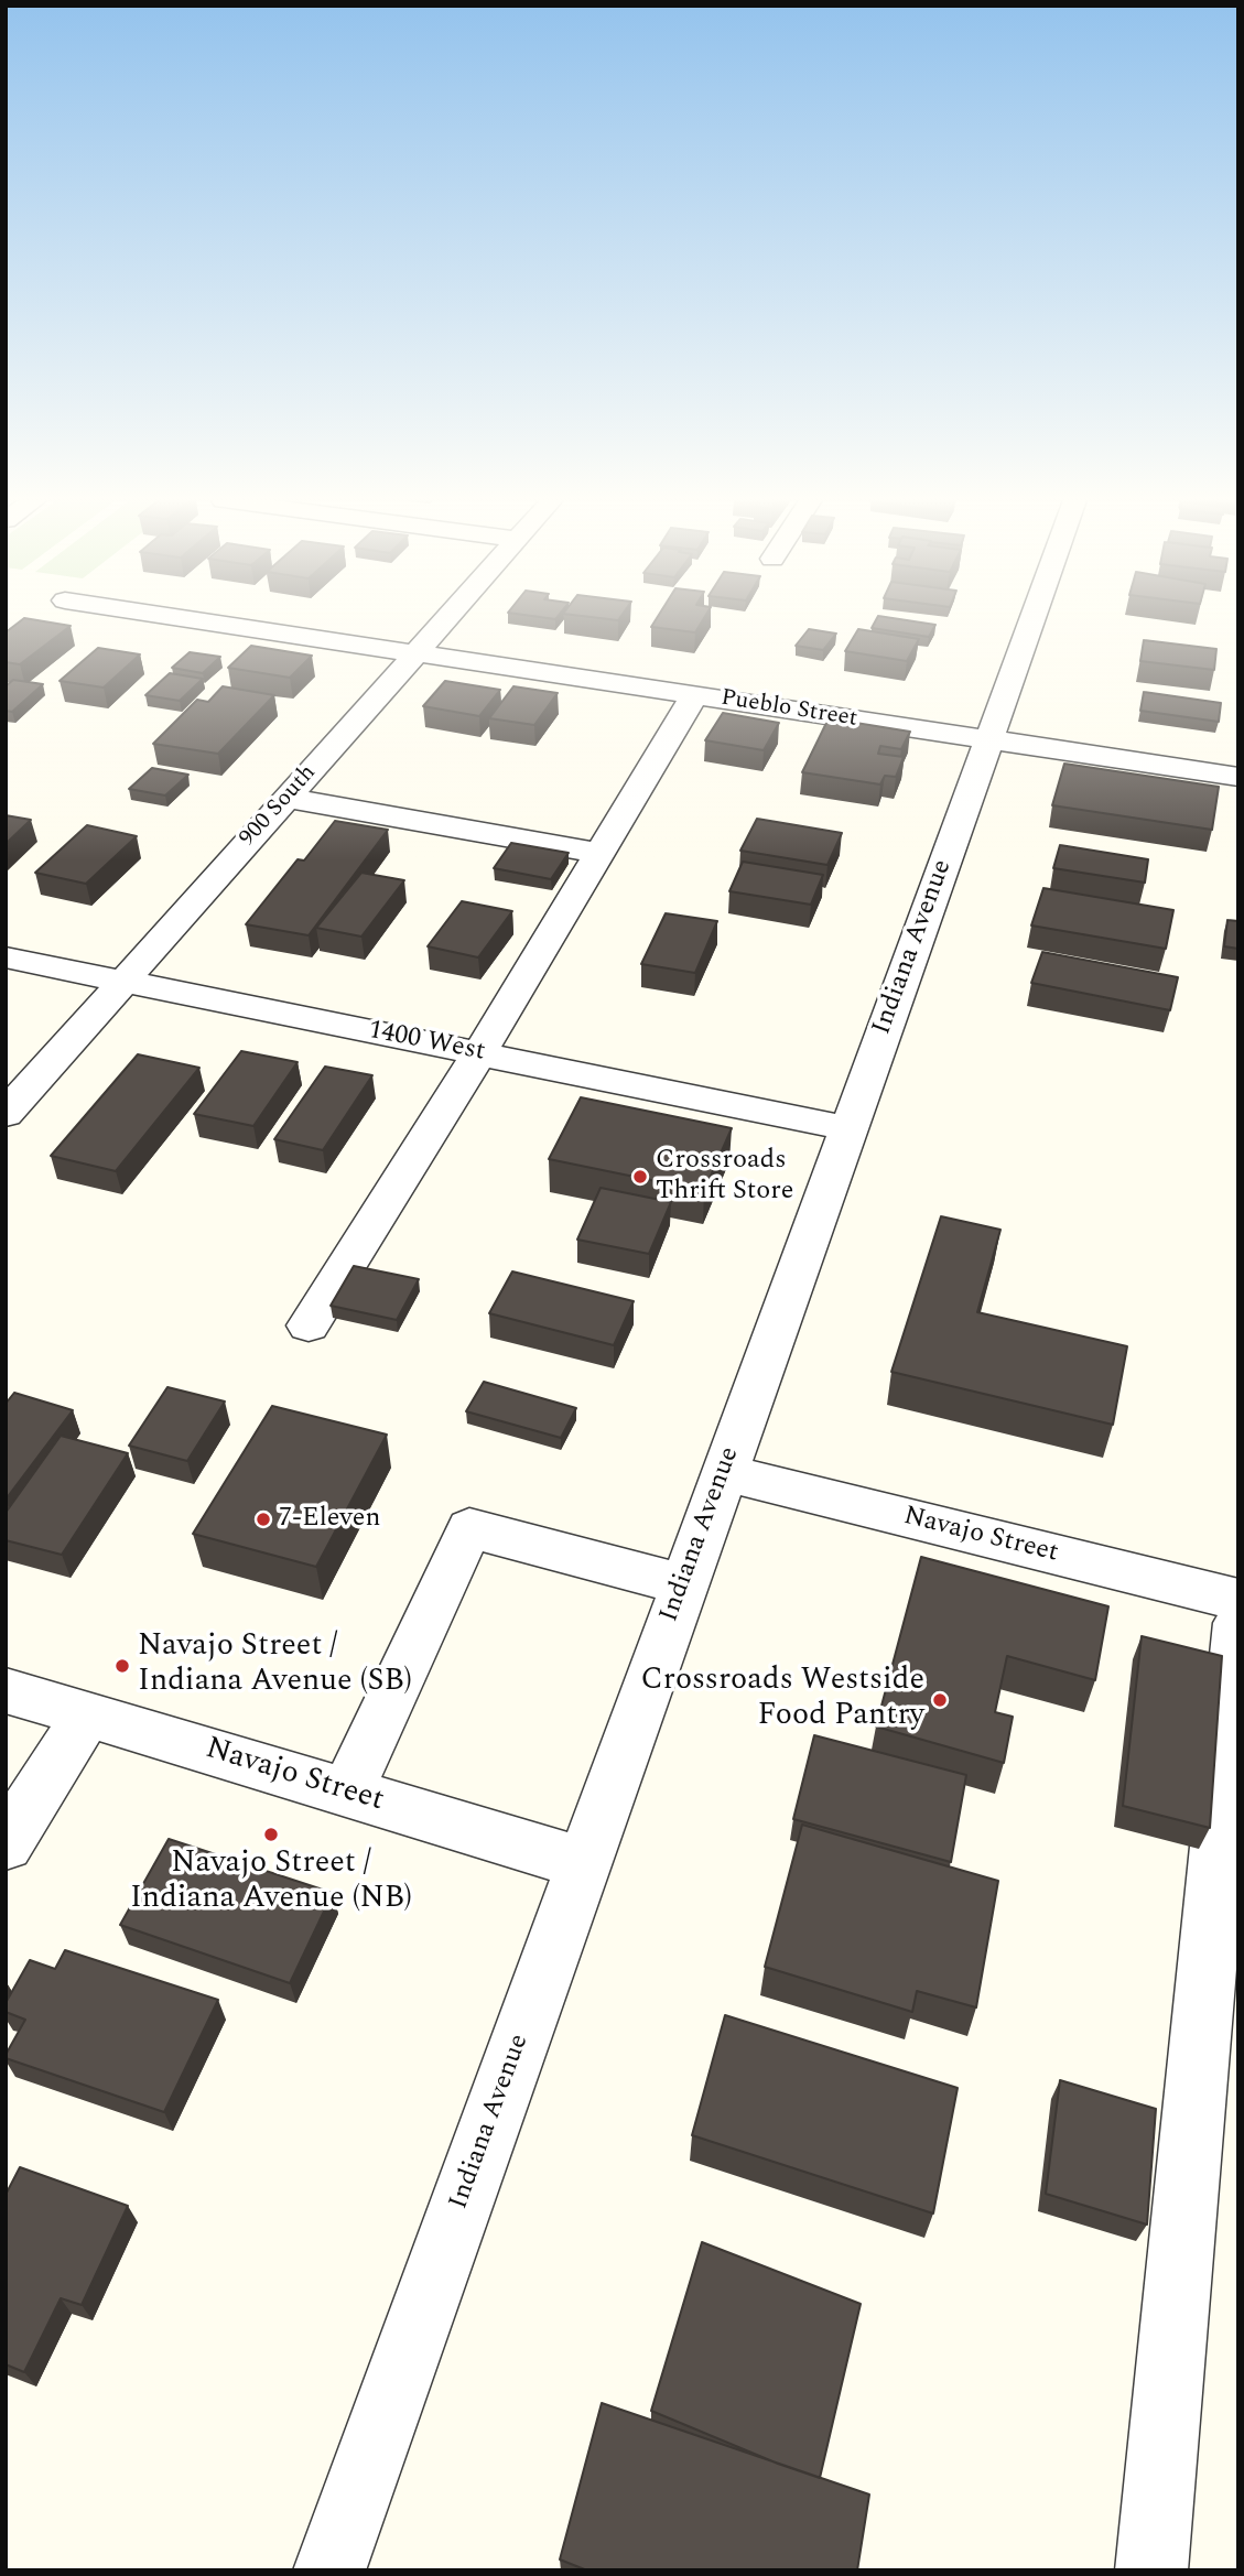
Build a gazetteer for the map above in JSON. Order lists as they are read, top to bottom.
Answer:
{
  "streets": {
    "street": [
      "Pueblo Street",
      "900 South",
      "Indiana Avenue",
      "1400 West",
      "Navajo Street"
    ]
  },
  "crossings": [
    ["Pueblo Street", "900 South"],
    ["Pueblo Street", "Indiana Avenue"],
    ["900 South", "1400 West"],
    ["Indiana Avenue", "1400 West"],
    ["Indiana Avenue", "Navajo Street"]
  ],
  "places": [
    "Crossroads Thrift Store",
    "7-Eleven",
    "Navajo Street / Indiana Avenue (SB)",
    "Crossroads Westside Food Pantry",
    "Navajo Street / Indiana Avenue (NB)"
  ]
}
